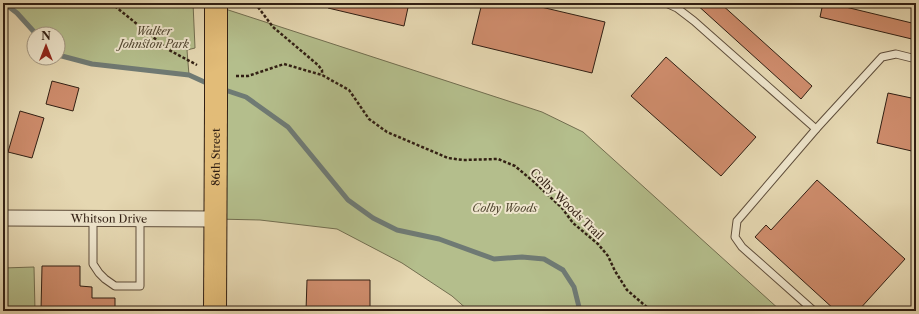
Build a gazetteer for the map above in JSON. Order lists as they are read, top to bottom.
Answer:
{
  "streets": {
    "main road": ["86th Street"],
    "street": ["Whitson Drive"],
    "path": ["Colby Woods Trail"]
  },
  "crossings": [
    ["86th Street", "Colby Woods Trail"],
    ["86th Street", "Whitson Drive"]
  ],
  "parks": ["Walker Johnston Park", "Colby Woods"],
  "north": "top"
}
